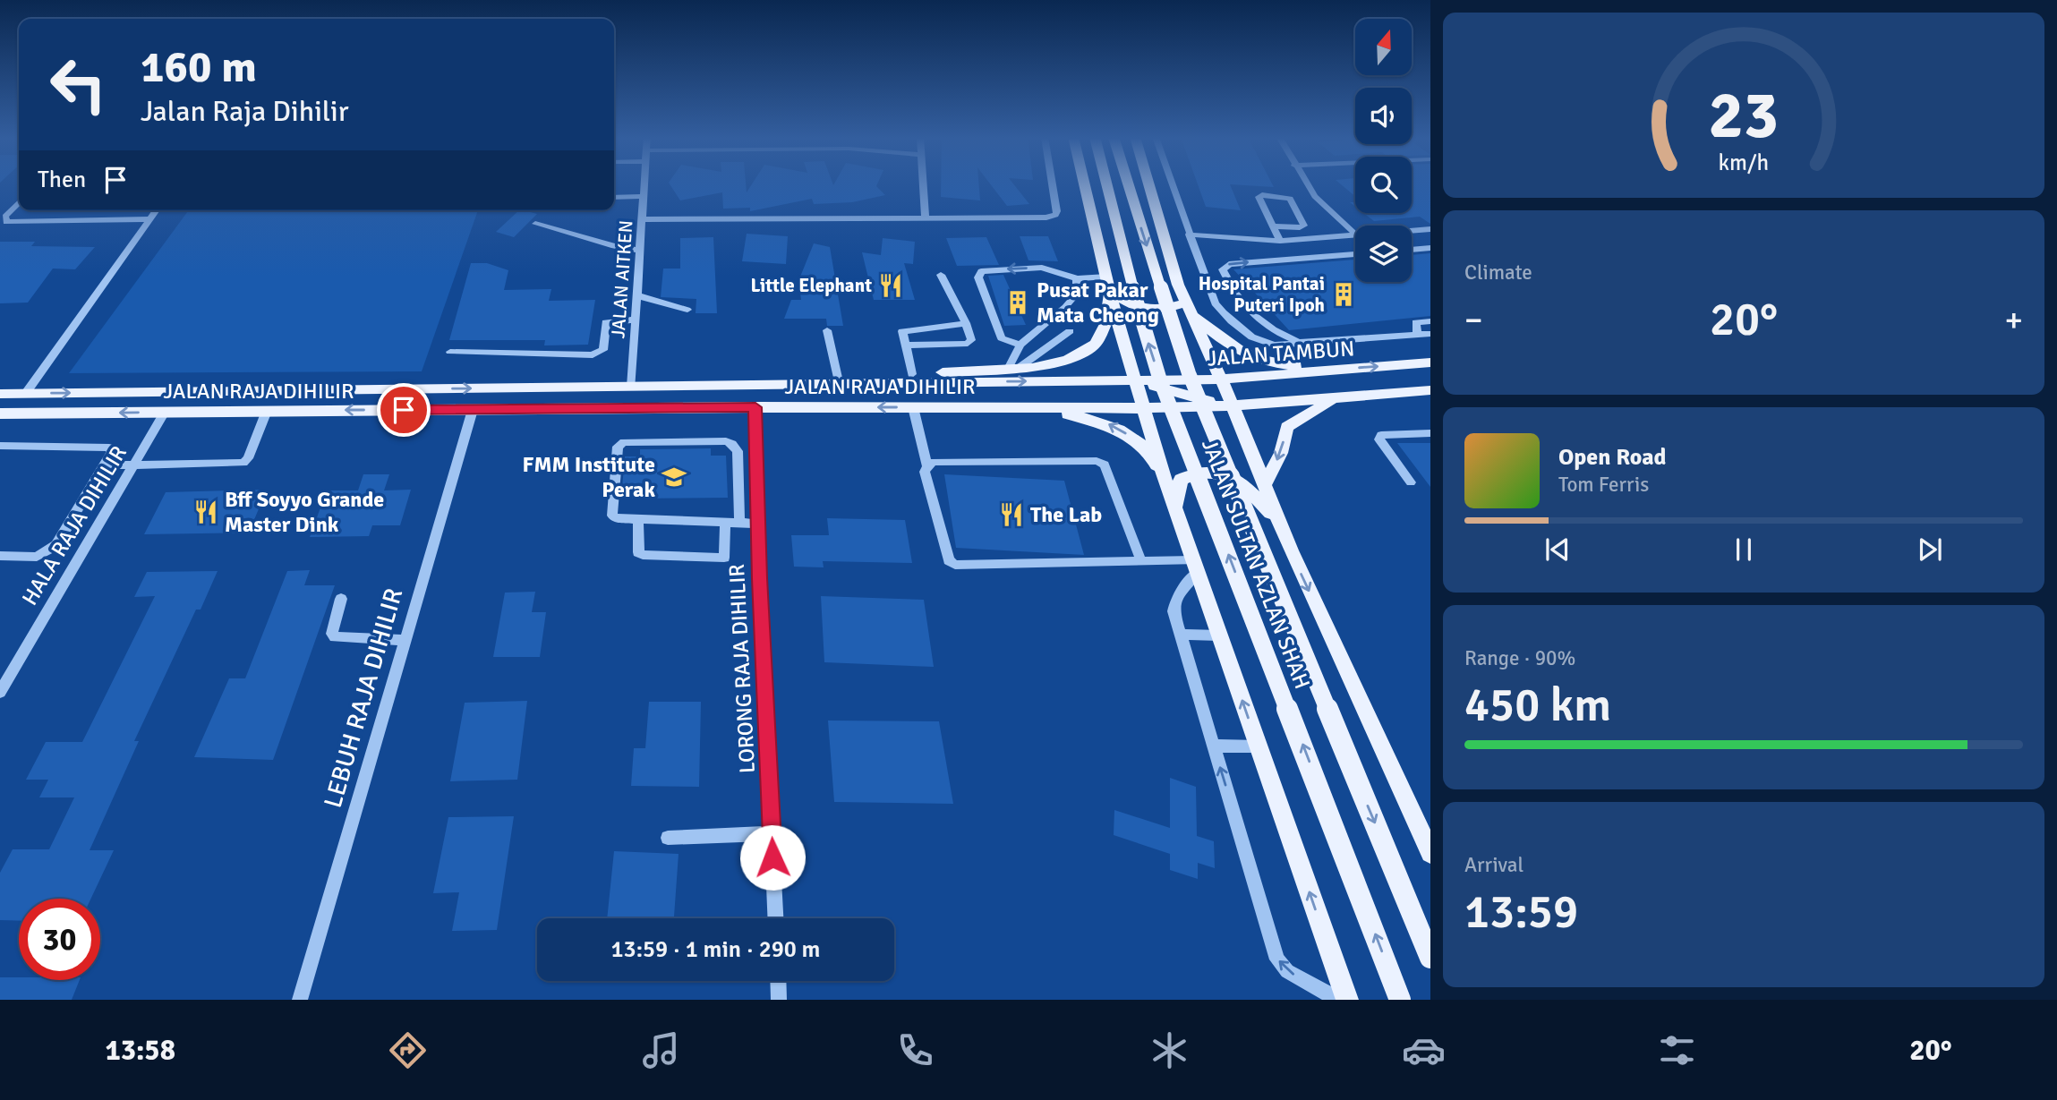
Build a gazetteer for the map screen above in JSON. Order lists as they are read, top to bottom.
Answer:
{
  "streets": {
    "main road": ["JALAN TAMBUN", "JALAN RAJA DIHILIR", "JALAN SULTAN AZLAN SHAH"],
    "street": [
      "JALAN AITKEN",
      "HALA RAJA DIHILIR",
      "LORONG RAJA DIHILIR",
      "LEBUH RAJA DIHILIR"
    ]
  },
  "crossings": [
    ["JALAN AITKEN", "JALAN RAJA DIHILIR"],
    ["JALAN TAMBUN", "JALAN RAJA DIHILIR"],
    ["JALAN RAJA DIHILIR", "HALA RAJA DIHILIR"],
    ["JALAN RAJA DIHILIR", "LORONG RAJA DIHILIR"],
    ["JALAN RAJA DIHILIR", "LEBUH RAJA DIHILIR"]
  ],
  "places": {
    "restaurant": ["Little Elephant", "Bff Soyyo Grande Master Dink", "The Lab"],
    "building": ["Hospital Pantai Puteri Ipoh", "Pusat Pakar Mata Cheong"],
    "school or university": ["FMM Institute Perak"]
  },
  "north": "top",
  "page": {
    "turn": ["160 m", "Jalan Raja Dihilir"],
    "then": "Then",
    "tile": [
      "Climate",
      ["Range · 90%", "450 km"],
      ["Arrival", "13:59"]
    ],
    "heat": ["−", "20°", "+"],
    "song": ["Open Road", "Tom Ferris"],
    "limit": "30",
    "trip": "13:59 · 1 min · 290 m",
    "tabs": ["13:58", "20°"],
    "gauge": ["23", "km/h"]
  }
}
